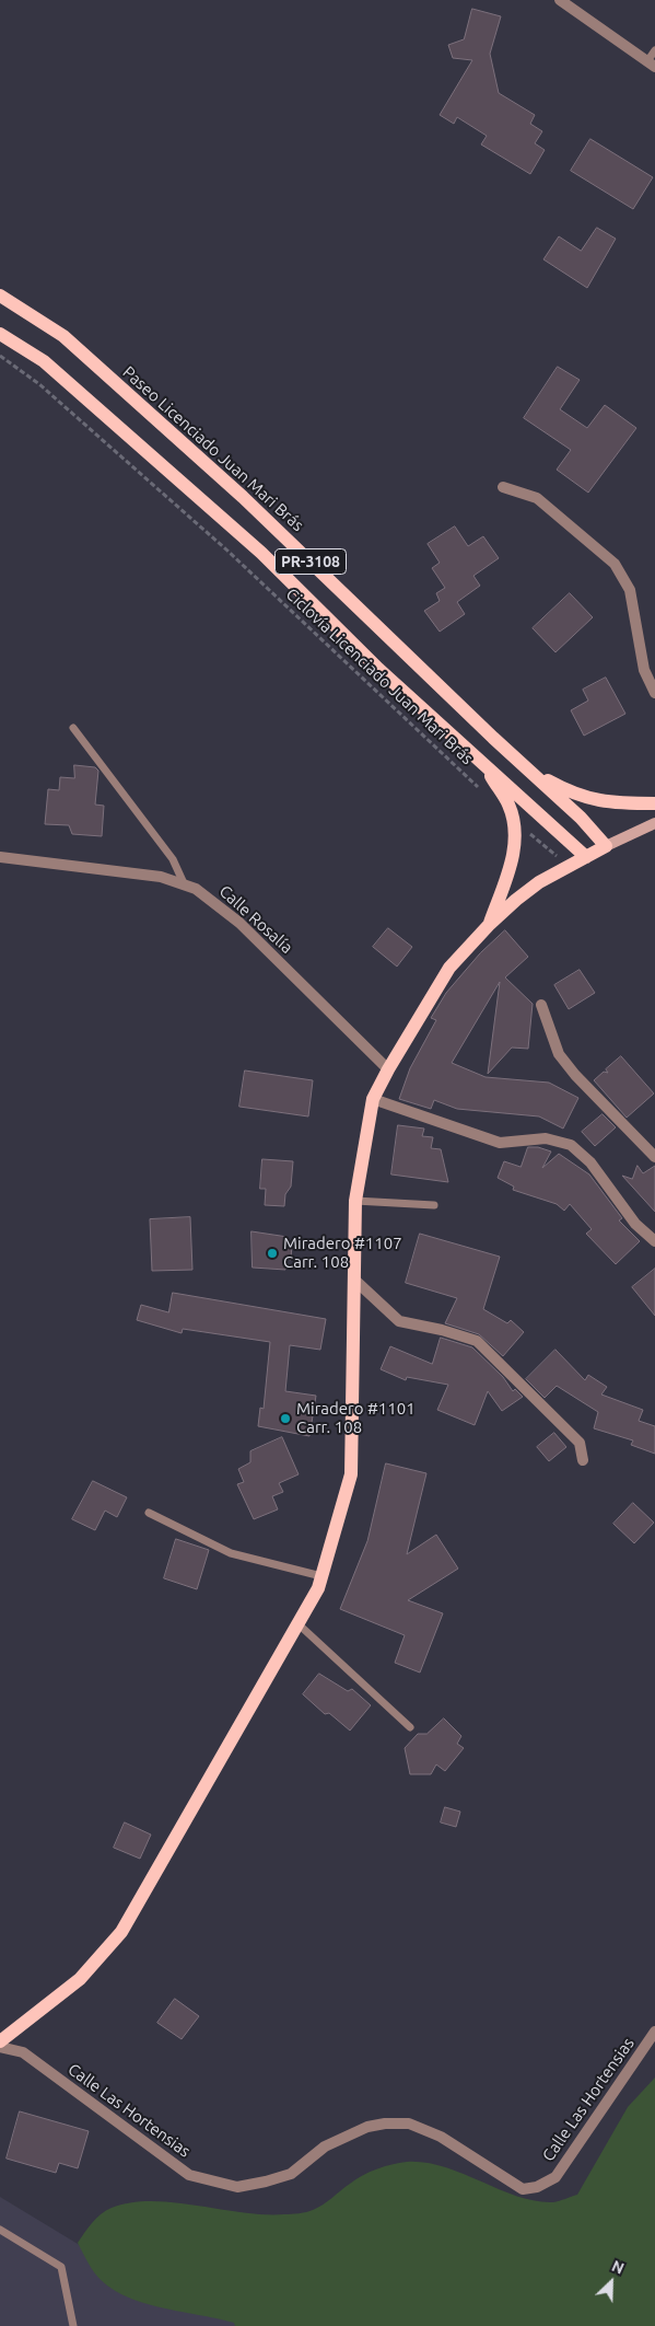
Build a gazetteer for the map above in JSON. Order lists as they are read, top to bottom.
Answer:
{
  "streets": {
    "main road": ["Paseo Licenciado Juan Mari Brás", "PR-3108"],
    "street": ["Calle Rosalía", "Calle Las Hortensias"],
    "path": ["Ciclovía Licenciado Juan Mari Brás"]
  },
  "places": ["Miradero #1107 Carr. 108", "Miradero #1101 Carr. 108"],
  "north": "top right"
}
